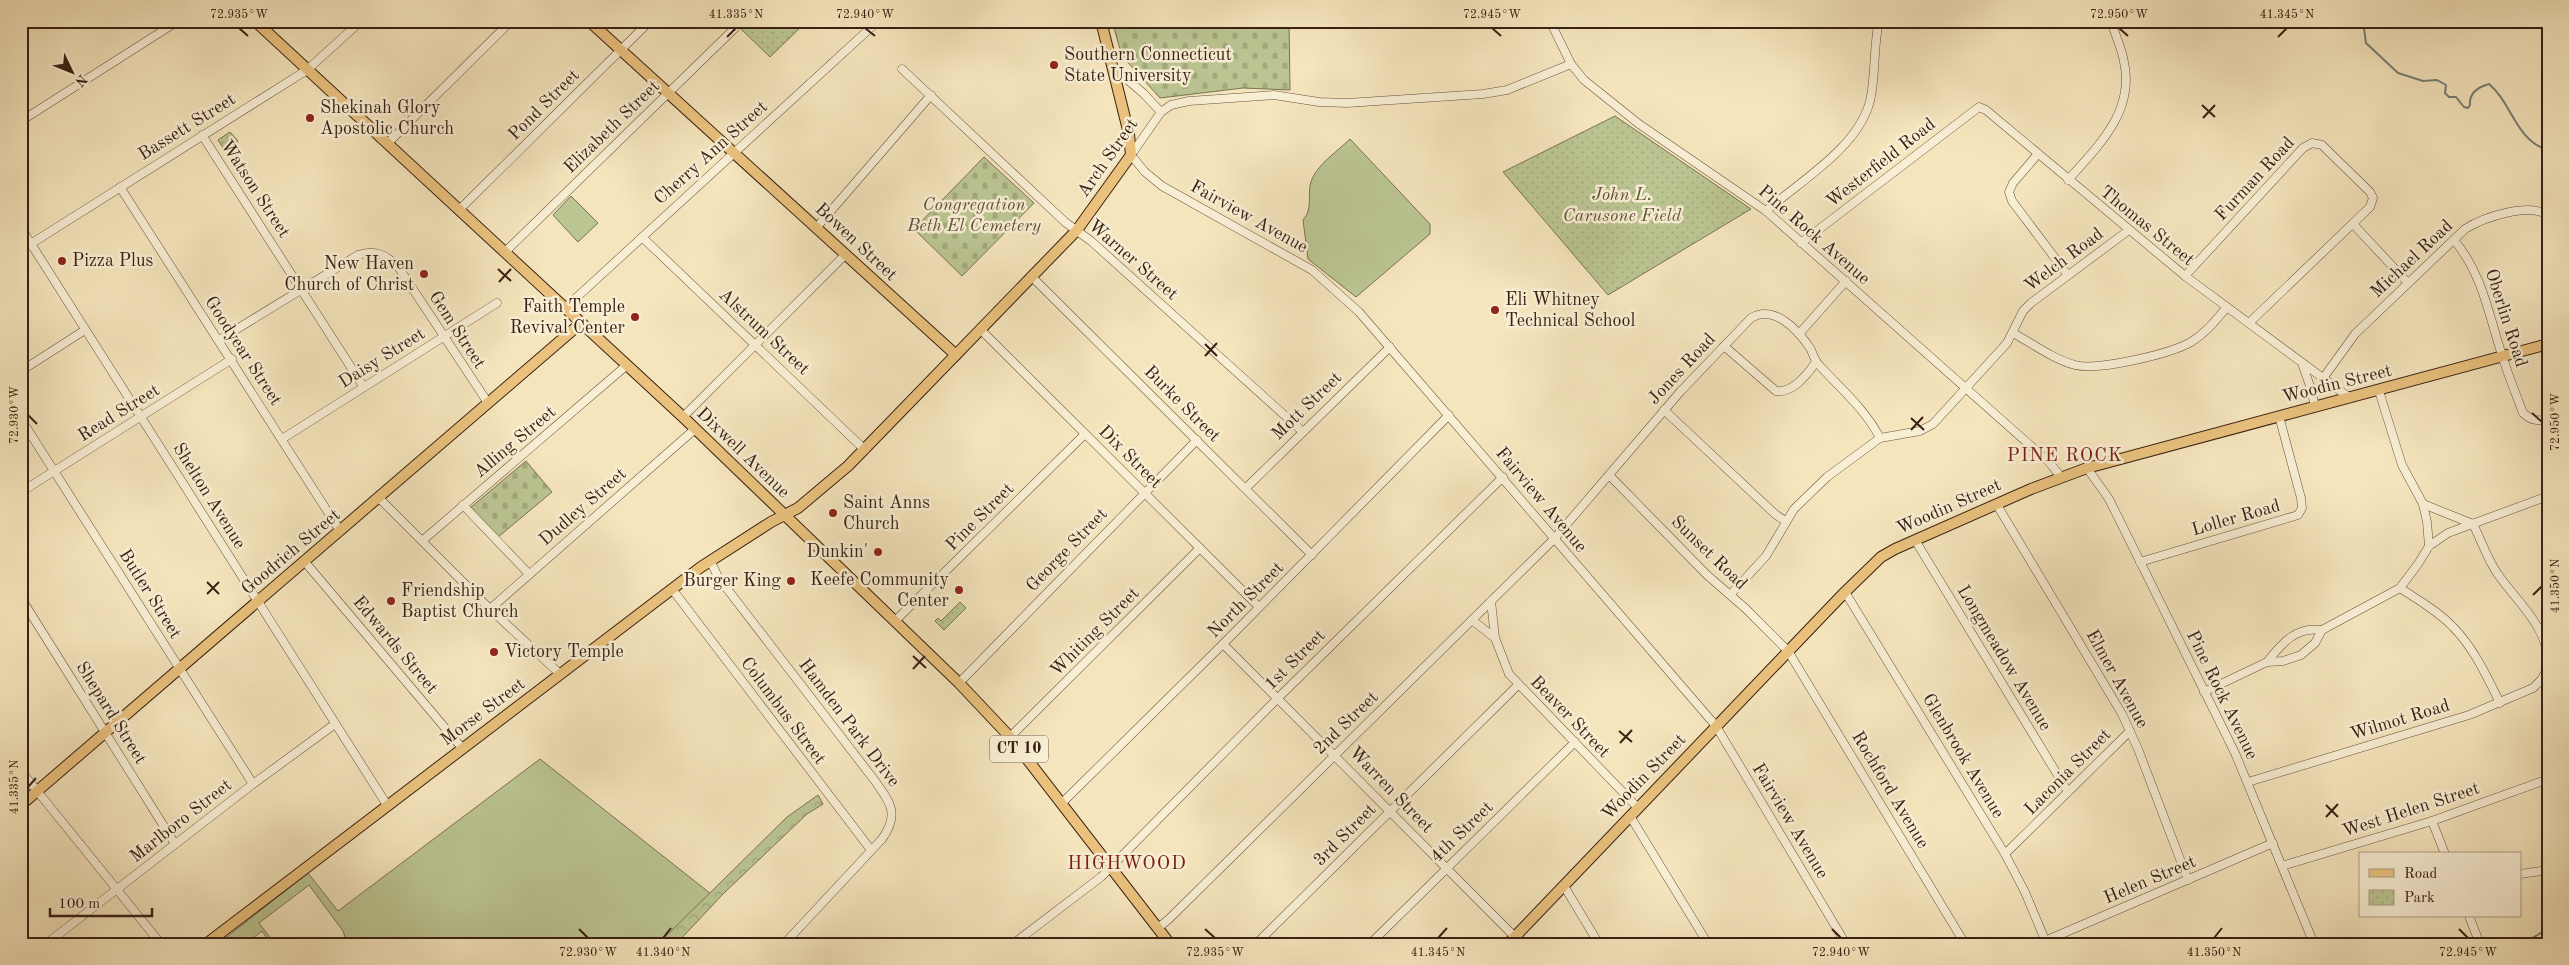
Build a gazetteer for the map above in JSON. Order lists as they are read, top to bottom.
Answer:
{
  "streets": {
    "main road": [
      "Arch Street",
      "Bowen Street",
      "Woodin Street",
      "Dixwell Avenue",
      "Goodrich Street",
      "Morse Street",
      "CT 10"
    ],
    "street": [
      "Pond Street",
      "Bassett Street",
      "Elizabeth Street",
      "Cherry Ann Street",
      "Westerfield Road",
      "Furman Road",
      "Watson Street",
      "Fairview Avenue",
      "Thomas Street",
      "Pine Rock Avenue",
      "Michael Road",
      "Warner Street",
      "Welch Road",
      "Oberlin Road",
      "Gem Street",
      "Alstrum Street",
      "Goodyear Street",
      "Daisy Street",
      "Jones Road",
      "Burke Street",
      "Mott Street",
      "Read Street",
      "Alling Street",
      "Dix Street",
      "Shelton Avenue",
      "Dudley Street",
      "Pine Street",
      "Loller Road",
      "George Street",
      "Sunset Road",
      "Butler Street",
      "North Street",
      "Whiting Street",
      "Edwards Street",
      "Longmeadow Avenue",
      "1st Street",
      "Elmer Avenue",
      "Columbus Street",
      "Shepard Street",
      "Beaver Street",
      "Wilmot Road",
      "Hamden Park Drive",
      "2nd Street",
      "Glenbrook Avenue",
      "Laconia Street",
      "Warren Street",
      "Rochford Avenue",
      "West Helen Street",
      "Marlboro Street",
      "4th Street",
      "3rd Street",
      "Helen Street"
    ]
  },
  "crossings": [
    ["Pond Street", "Bowen Street"],
    ["Pond Street", "Dixwell Avenue"],
    ["Bassett Street", "Watson Street"],
    ["Bassett Street", "Goodyear Street"],
    ["Bassett Street", "Dixwell Avenue"],
    ["Bassett Street", "Shelton Avenue"],
    ["Elizabeth Street", "Bowen Street"],
    ["Elizabeth Street", "Dixwell Avenue"],
    ["Cherry Ann Street", "Bowen Street"],
    ["Cherry Ann Street", "Alstrum Street"],
    ["Cherry Ann Street", "Dixwell Avenue"],
    ["Arch Street", "Fairview Avenue"],
    ["Arch Street", "Pine Rock Avenue"],
    ["Arch Street", "Bowen Street"],
    ["Arch Street", "Warner Street"],
    ["Arch Street", "Alstrum Street"],
    ["Arch Street", "Burke Street"],
    ["Arch Street", "Dixwell Avenue"],
    ["Arch Street", "Dix Street"],
    ["Arch Street", "Morse Street"],
    ["Westerfield Road", "Thomas Street"],
    ["Westerfield Road", "Pine Rock Avenue"],
    ["Furman Road", "Thomas Street"],
    ["Watson Street", "Gem Street"],
    ["Watson Street", "Daisy Street"],
    ["Fairview Avenue", "Jones Road"],
    ["Fairview Avenue", "Woodin Street"],
    ["Fairview Avenue", "Mott Street"],
    ["Fairview Avenue", "North Street"],
    ["Fairview Avenue", "1st Street"],
    ["Fairview Avenue", "2nd Street"],
    ["Thomas Street", "Michael Road"],
    ["Thomas Street", "Welch Road"],
    ["Thomas Street", "Woodin Street"],
    ["Pine Rock Avenue", "Welch Road"],
    ["Pine Rock Avenue", "Woodin Street"],
    ["Pine Rock Avenue", "Loller Road"],
    ["Pine Rock Avenue", "Wilmot Road"],
    ["Pine Rock Avenue", "West Helen Street"],
    ["Pine Rock Avenue", "Helen Street"],
    ["Michael Road", "Oberlin Road"],
    ["Warner Street", "Mott Street"],
    ["Welch Road", "Jones Road"],
    ["Oberlin Road", "Woodin Street"],
    ["Gem Street", "Daisy Street"],
    ["Gem Street", "Goodrich Street"],
    ["Goodyear Street", "Daisy Street"],
    ["Goodyear Street", "Read Street"],
    ["Goodyear Street", "Goodrich Street"],
    ["Jones Road", "Sunset Road"],
    ["Jones Road", "2nd Street"],
    ["Woodin Street", "Loller Road"],
    ["Woodin Street", "Sunset Road"],
    ["Woodin Street", "Longmeadow Avenue"],
    ["Woodin Street", "Elmer Avenue"],
    ["Woodin Street", "Beaver Street"],
    ["Woodin Street", "Glenbrook Avenue"],
    ["Woodin Street", "Warren Street"],
    ["Woodin Street", "Rochford Avenue"],
    ["Burke Street", "Mott Street"],
    ["Burke Street", "George Street"],
    ["Burke Street", "North Street"],
    ["Read Street", "Shelton Avenue"],
    ["Read Street", "Butler Street"],
    ["Alling Street", "Dixwell Avenue"],
    ["Dixwell Avenue", "Dudley Street"],
    ["Dixwell Avenue", "Pine Street"],
    ["Dixwell Avenue", "George Street"],
    ["Dixwell Avenue", "Goodrich Street"],
    ["Dixwell Avenue", "North Street"],
    ["Dixwell Avenue", "Whiting Street"],
    ["Dixwell Avenue", "1st Street"],
    ["Dixwell Avenue", "Morse Street"],
    ["Dixwell Avenue", "2nd Street"],
    ["Dix Street", "Pine Street"],
    ["Dix Street", "George Street"],
    ["Dix Street", "North Street"],
    ["Dix Street", "Whiting Street"],
    ["Shelton Avenue", "Goodrich Street"],
    ["Shelton Avenue", "Morse Street"],
    ["Shelton Avenue", "Marlboro Street"],
    ["Goodrich Street", "Butler Street"],
    ["Goodrich Street", "Edwards Street"],
    ["Goodrich Street", "Shepard Street"],
    ["Sunset Road", "Rochford Avenue"],
    ["Butler Street", "Marlboro Street"],
    ["North Street", "Warren Street"],
    ["Edwards Street", "Morse Street"],
    ["Longmeadow Avenue", "Laconia Street"],
    ["1st Street", "Warren Street"],
    ["Elmer Avenue", "Laconia Street"],
    ["Elmer Avenue", "Helen Street"],
    ["Columbus Street", "Morse Street"],
    ["Columbus Street", "Hamden Park Drive"],
    ["Morse Street", "Hamden Park Drive"],
    ["Shepard Street", "Marlboro Street"],
    ["Beaver Street", "2nd Street"],
    ["Beaver Street", "4th Street"],
    ["Beaver Street", "3rd Street"],
    ["2nd Street", "Warren Street"],
    ["Glenbrook Avenue", "Laconia Street"],
    ["Glenbrook Avenue", "Helen Street"],
    ["Warren Street", "4th Street"],
    ["Warren Street", "3rd Street"]
  ],
  "districts": ["PINE ROCK", "HIGHWOOD"],
  "parks": ["John L. Carusone Field", "Congregation Beth El Cemetery"],
  "places": [
    "Southern Connecticut State University",
    "Shekinah Glory Apostolic Church",
    "Pizza Plus",
    "New Haven Church of Christ",
    "Eli Whitney Technical School",
    "Faith Temple Revival Center",
    "Saint Anns Church",
    "Dunkin'",
    "Burger King",
    "Keefe Community Center",
    "Friendship Baptist Church",
    "Victory Temple"
  ],
  "legend": ["Road", "Park"],
  "scale_bar": "100 m",
  "north": "bottom right",
  "coordinates": [
    "72.935°W",
    "41.335°N",
    "72.940°W",
    "72.945°W",
    "72.950°W",
    "41.345°N",
    "72.930°W",
    "41.350°N",
    "41.340°N"
  ]
}
